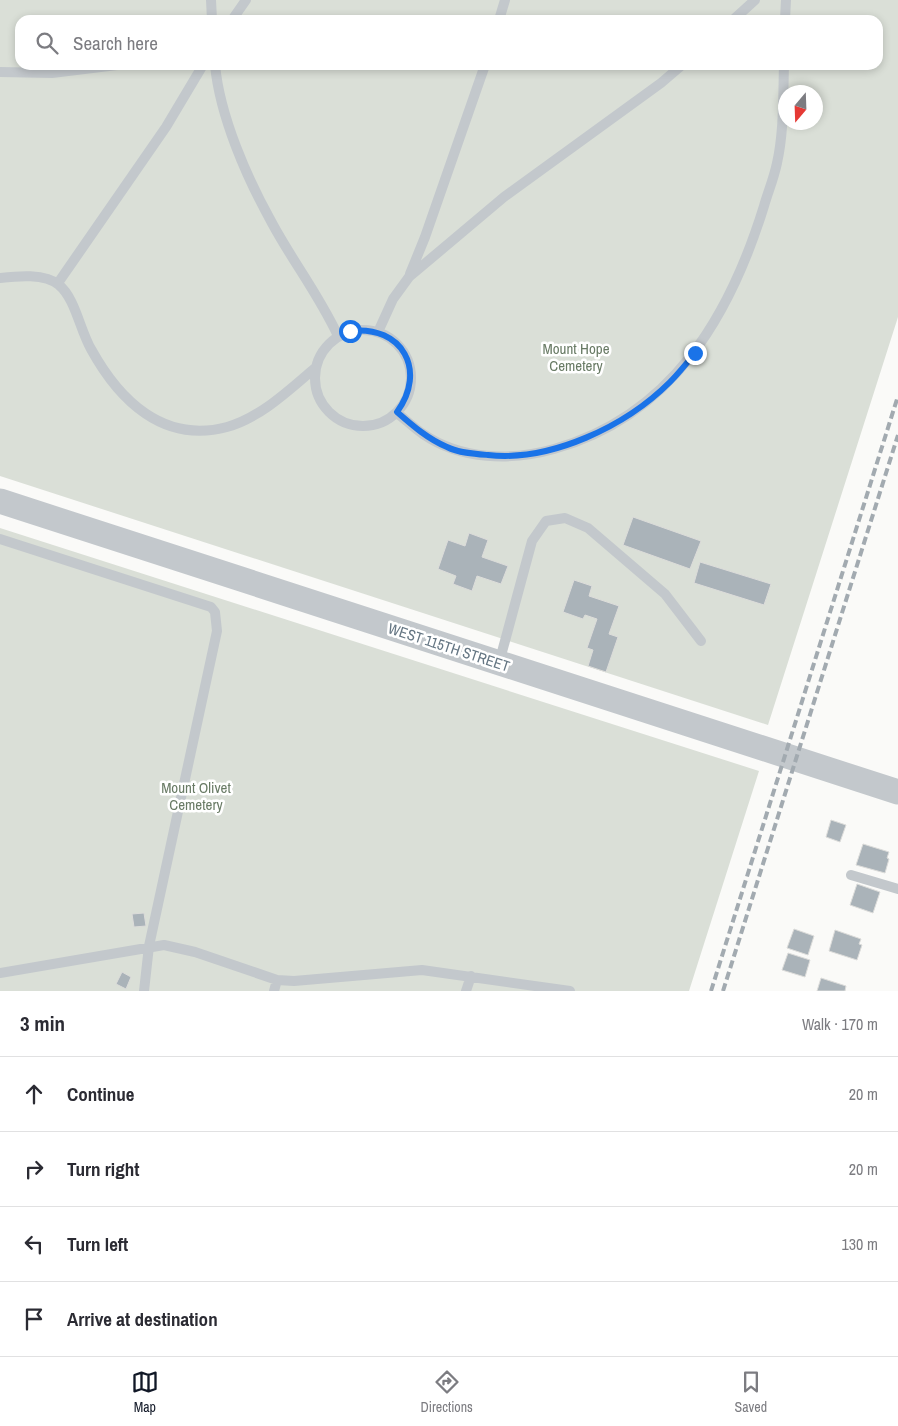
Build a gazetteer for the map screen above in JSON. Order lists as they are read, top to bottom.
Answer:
{
  "streets": {
    "street": ["WEST 115TH STREET"]
  },
  "parks": ["Mount Hope Cemetery", "Mount Olivet Cemetery"],
  "north": "bottom",
  "page": {
    "search": "Search here",
    "heading": ["3 min", "Walk · 170 m"],
    "list": [
      ["Continue", "20 m"],
      ["Turn right", "20 m"],
      ["Turn left", "130 m"],
      "Arrive at destination"
    ],
    "nav": ["Map", "Directions", "Saved"]
  }
}
